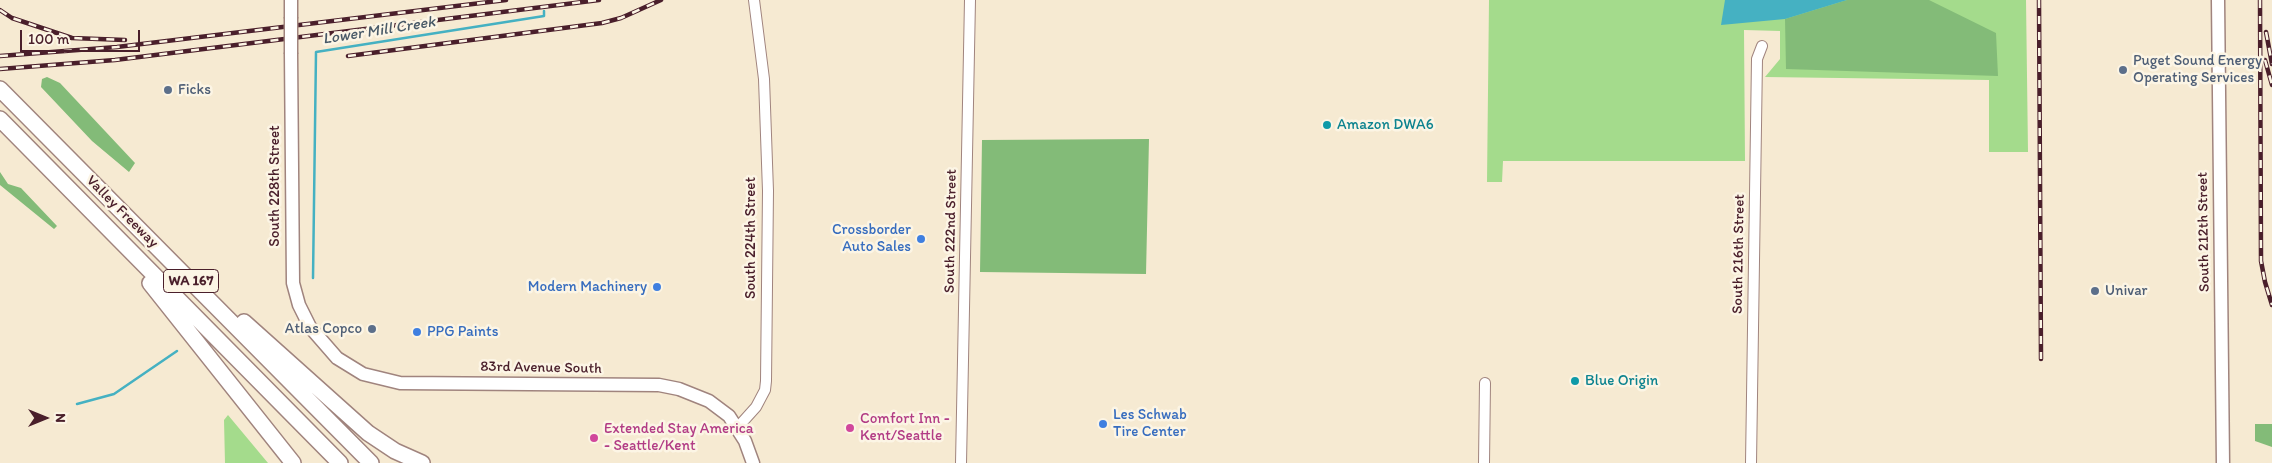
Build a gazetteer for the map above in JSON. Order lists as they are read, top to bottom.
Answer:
{
  "streets": {
    "highway": ["Valley Freeway", "WA 167"],
    "main road": ["South 228th Street", "South 212th Street", "83rd Avenue South"],
    "street": ["South 222nd Street", "South 224th Street", "South 216th Street"]
  },
  "crossings": [
    ["South 228th Street", "83rd Avenue South"],
    ["South 224th Street", "83rd Avenue South"]
  ],
  "water": ["Lower Mill Creek"],
  "places": [
    "Puget Sound Energy Operating Services",
    "Ficks",
    "Amazon DWA6",
    "Crossborder Auto Sales",
    "Modern Machinery",
    "Univar",
    "Atlas Copco",
    "PPG Paints",
    "Blue Origin",
    "Les Schwab Tire Center",
    "Comfort Inn - Kent/Seattle",
    "Extended Stay America - Seattle/Kent"
  ],
  "scale_bar": "100 m",
  "north": "right"
}
